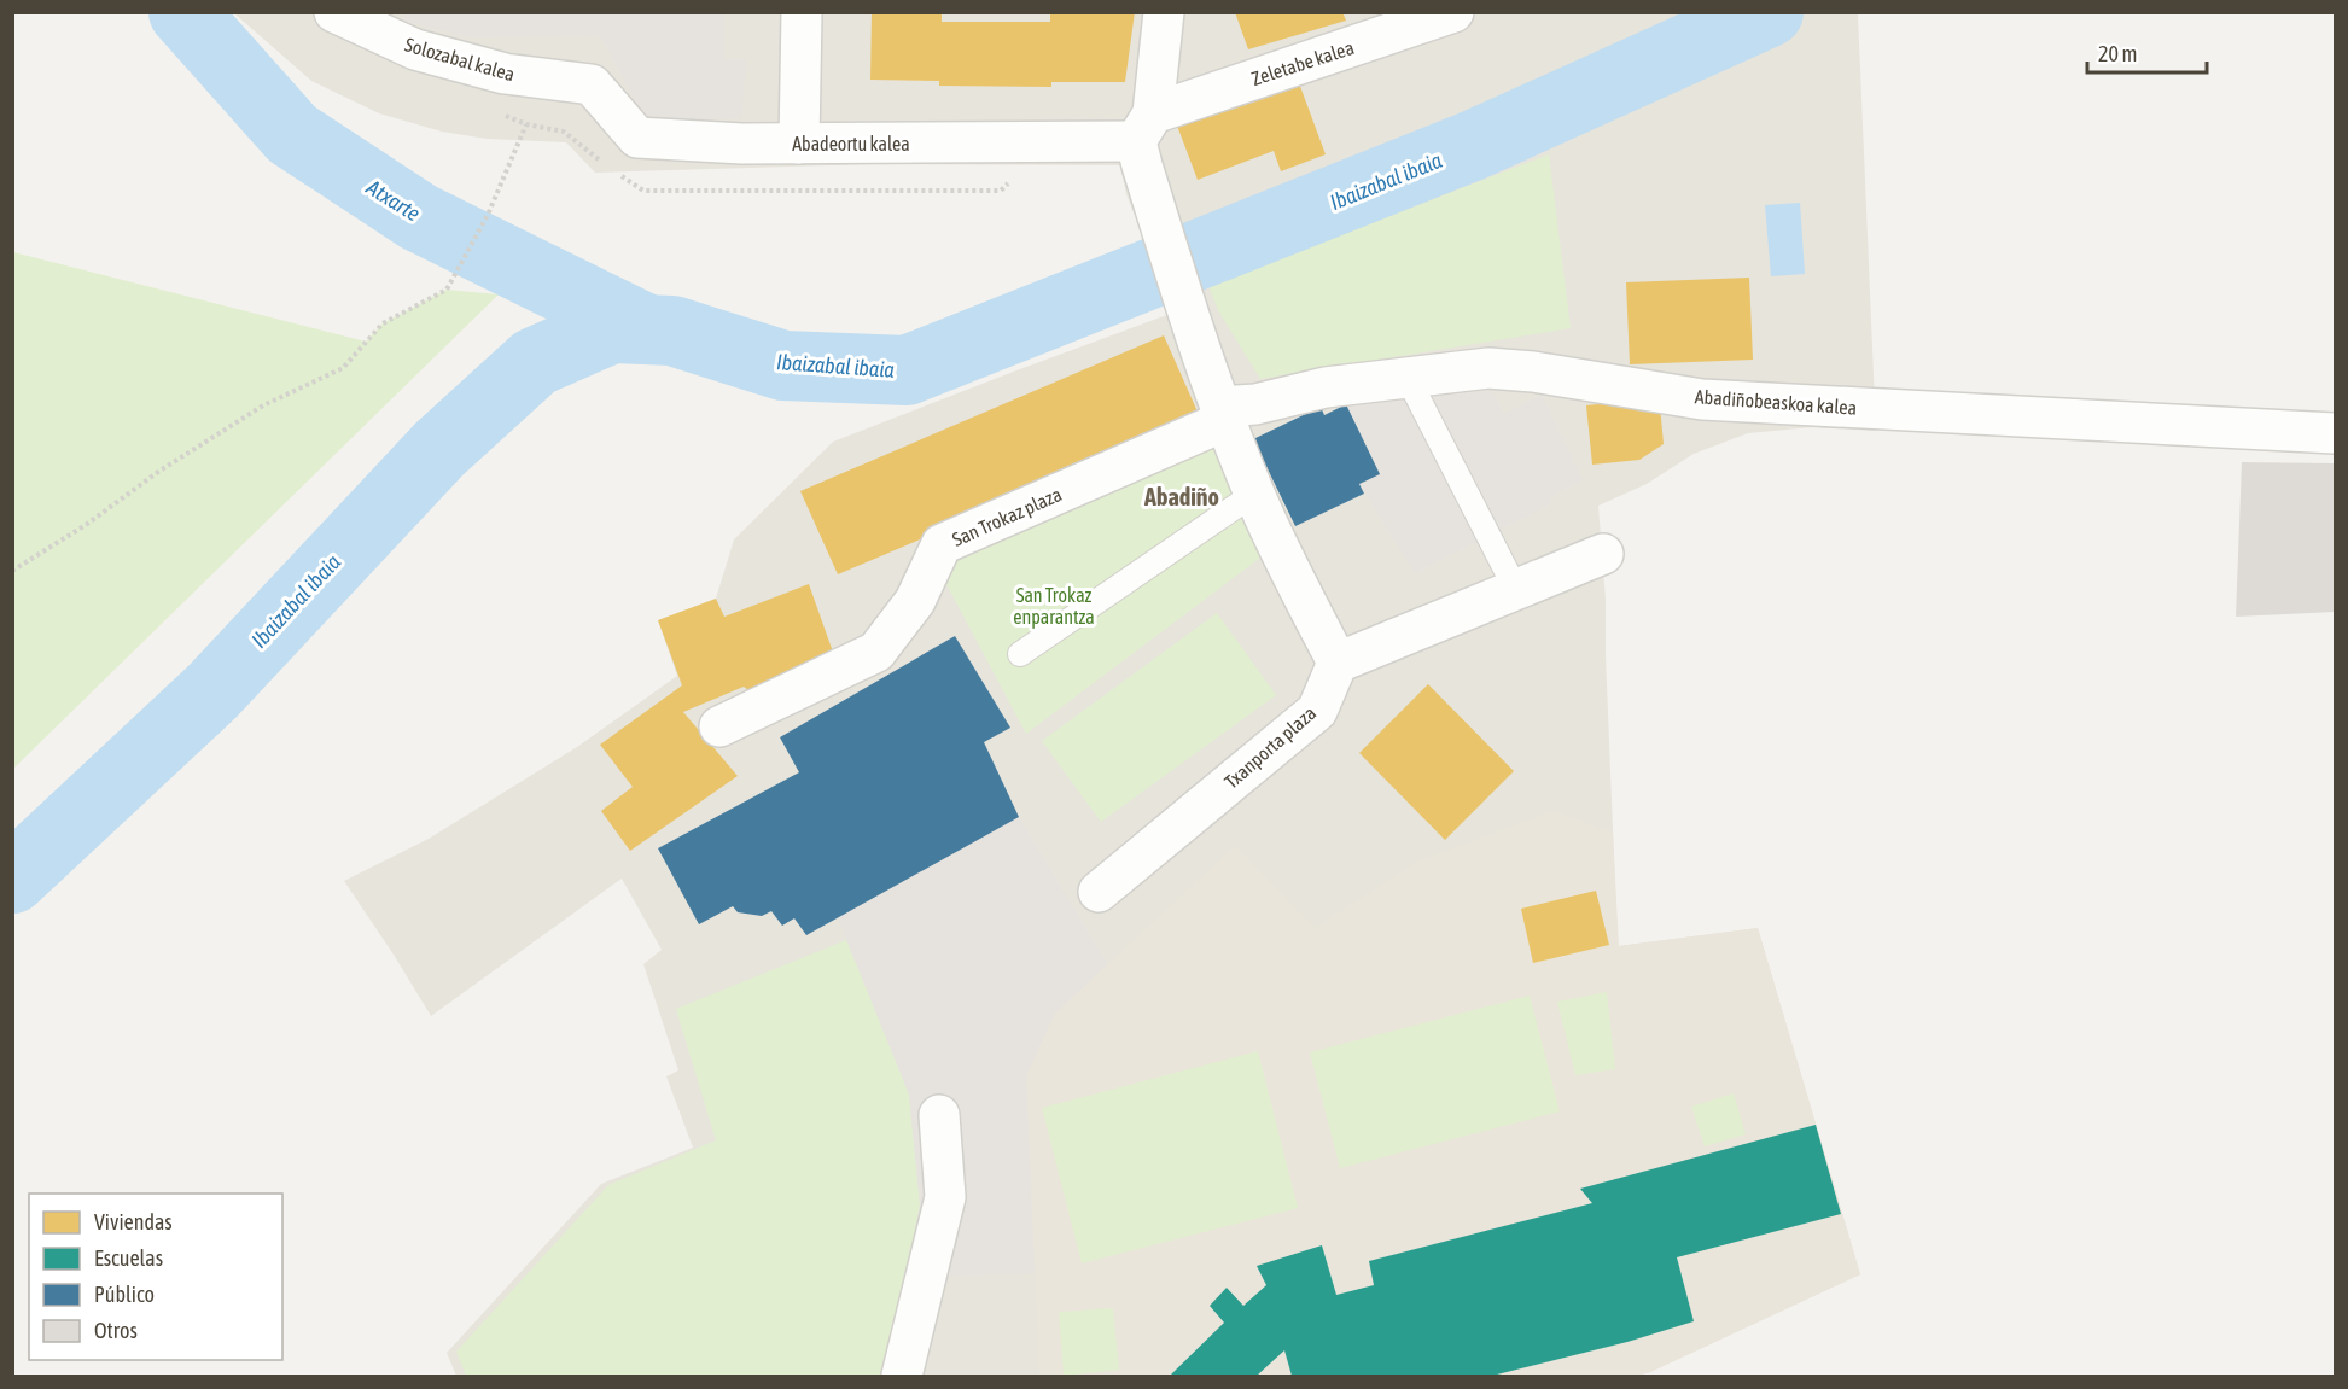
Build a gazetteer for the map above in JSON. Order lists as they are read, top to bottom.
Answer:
{
  "streets": {
    "street": [
      "Solozabal kalea",
      "Zeletabe kalea",
      "Abadeortu kalea",
      "Abadiñobeaskoa kalea",
      "San Trokaz plaza",
      "Txanporta plaza"
    ]
  },
  "crossings": [
    ["Solozabal kalea", "Abadeortu kalea"],
    ["Zeletabe kalea", "Abadeortu kalea"],
    ["Abadiñobeaskoa kalea", "San Trokaz plaza"]
  ],
  "districts": ["Abadiño"],
  "water": ["Ibaizabal ibaia", "Atxarte"],
  "parks": ["San Trokaz enparantza"],
  "legend": [
    "Viviendas",
    "Escuelas",
    "Público",
    "Otros"
  ],
  "scale_bar": "20 m"
}
